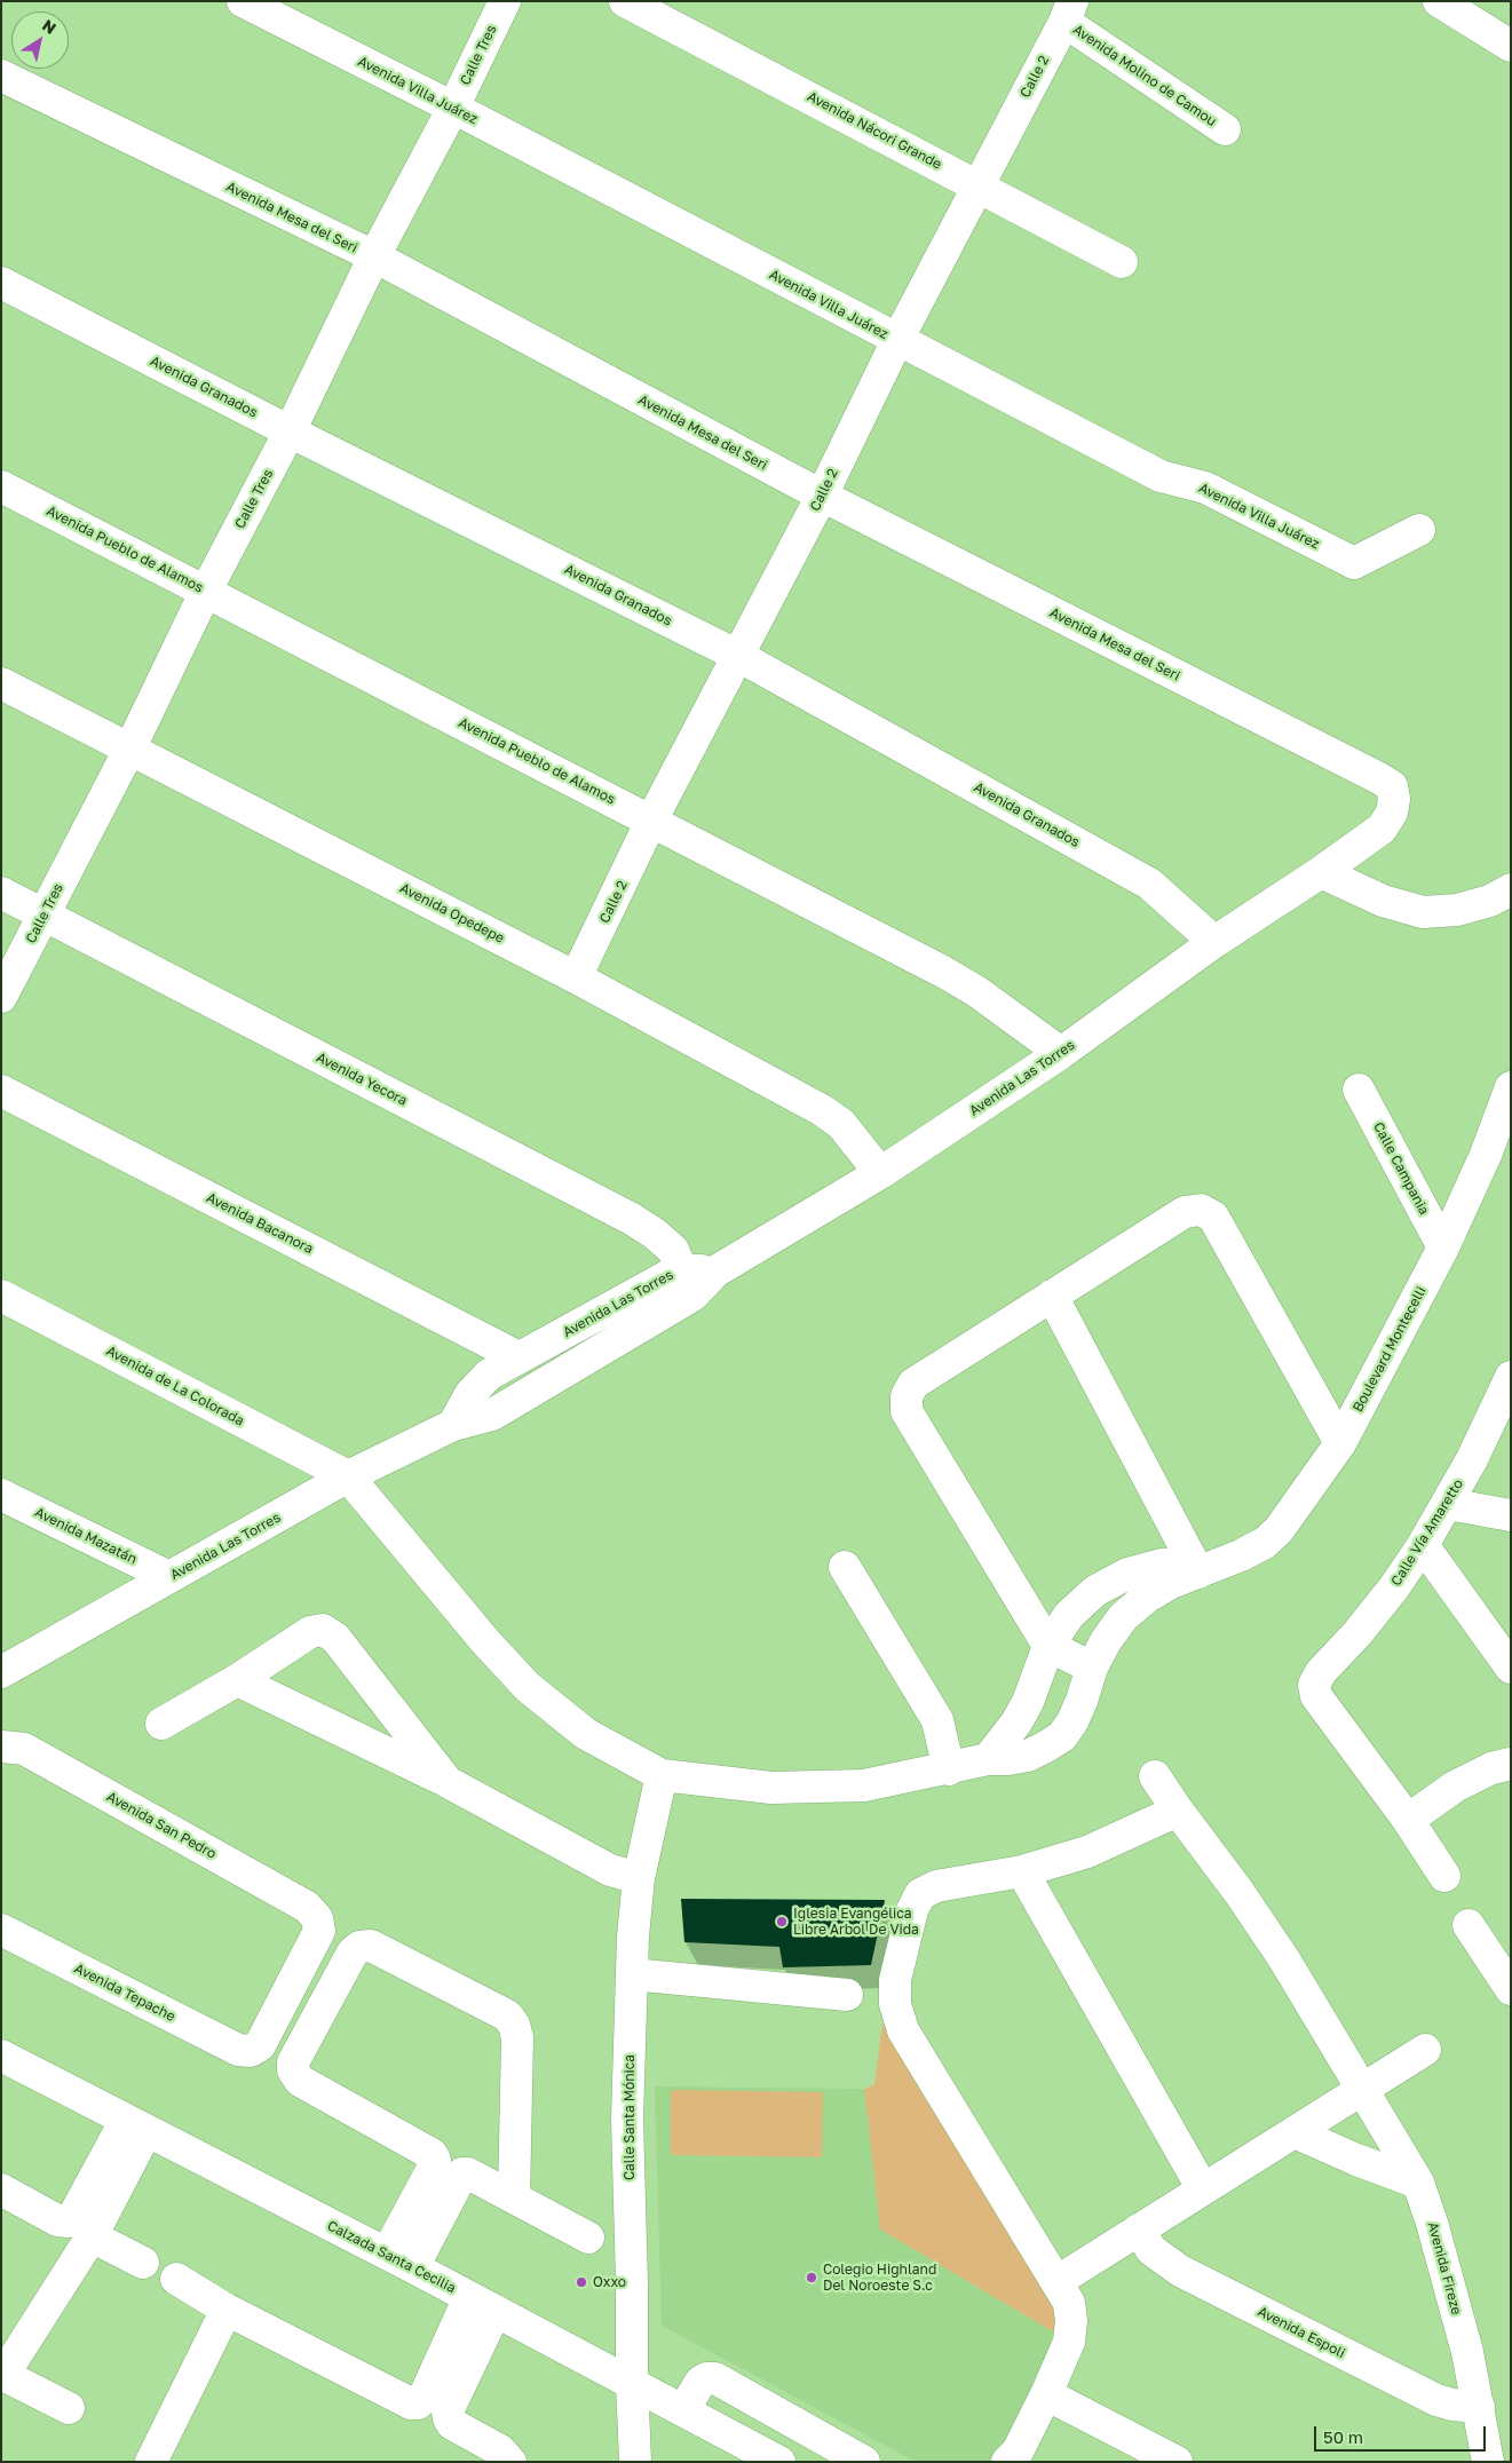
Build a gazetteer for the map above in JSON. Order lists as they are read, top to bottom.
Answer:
{
  "streets": {
    "street": [
      "Calle Tres",
      "Avenida Molino de Camou",
      "Calle 2",
      "Avenida Villa Juárez",
      "Avenida Nácori Grande",
      "Avenida Mesa del Seri",
      "Avenida Granados",
      "Avenida Pueblo de Alamos",
      "Avenida Opedepe",
      "Avenida Las Torres",
      "Avenida Yecora",
      "Calle Campania",
      "Avenida Bacanora",
      "Boulevard Montecelli",
      "Avenida de La Colorada",
      "Calle Vía Amaretto",
      "Avenida Mazatán",
      "Avenida San Pedro",
      "Avenida Tepache",
      "Calle Santa Mónica",
      "Calzada Santa Cecilia",
      "Avenida Fireze",
      "Avenida Espoli"
    ]
  },
  "crossings": [
    ["Calle Tres", "Avenida Villa Juárez"],
    ["Calle Tres", "Avenida Mesa del Seri"],
    ["Calle Tres", "Avenida Granados"],
    ["Calle Tres", "Avenida Pueblo de Alamos"],
    ["Calle Tres", "Avenida Opedepe"],
    ["Calle Tres", "Avenida Yecora"],
    ["Avenida Molino de Camou", "Calle 2"],
    ["Calle 2", "Avenida Villa Juárez"],
    ["Calle 2", "Avenida Nácori Grande"],
    ["Calle 2", "Avenida Mesa del Seri"],
    ["Calle 2", "Avenida Granados"],
    ["Calle 2", "Avenida Pueblo de Alamos"],
    ["Calle 2", "Avenida Opedepe"],
    ["Avenida Mesa del Seri", "Avenida Las Torres"],
    ["Avenida Granados", "Avenida Las Torres"],
    ["Avenida Pueblo de Alamos", "Avenida Las Torres"],
    ["Avenida Opedepe", "Avenida Las Torres"],
    ["Avenida Las Torres", "Avenida Yecora"],
    ["Avenida Las Torres", "Avenida Bacanora"],
    ["Avenida Las Torres", "Avenida de La Colorada"],
    ["Avenida Las Torres", "Avenida Mazatán"],
    ["Calle Campania", "Boulevard Montecelli"],
    ["Boulevard Montecelli", "Calle Santa Mónica"],
    ["Avenida San Pedro", "Avenida Tepache"],
    ["Calle Santa Mónica", "Calzada Santa Cecilia"],
    ["Avenida Fireze", "Avenida Espoli"]
  ],
  "places": ["Iglesia Evangélica Libre Arbol De Vida", "Colegio Highland Del Noroeste S.c", "Oxxo"],
  "scale_bar": "50 m",
  "north": "top right"
}
